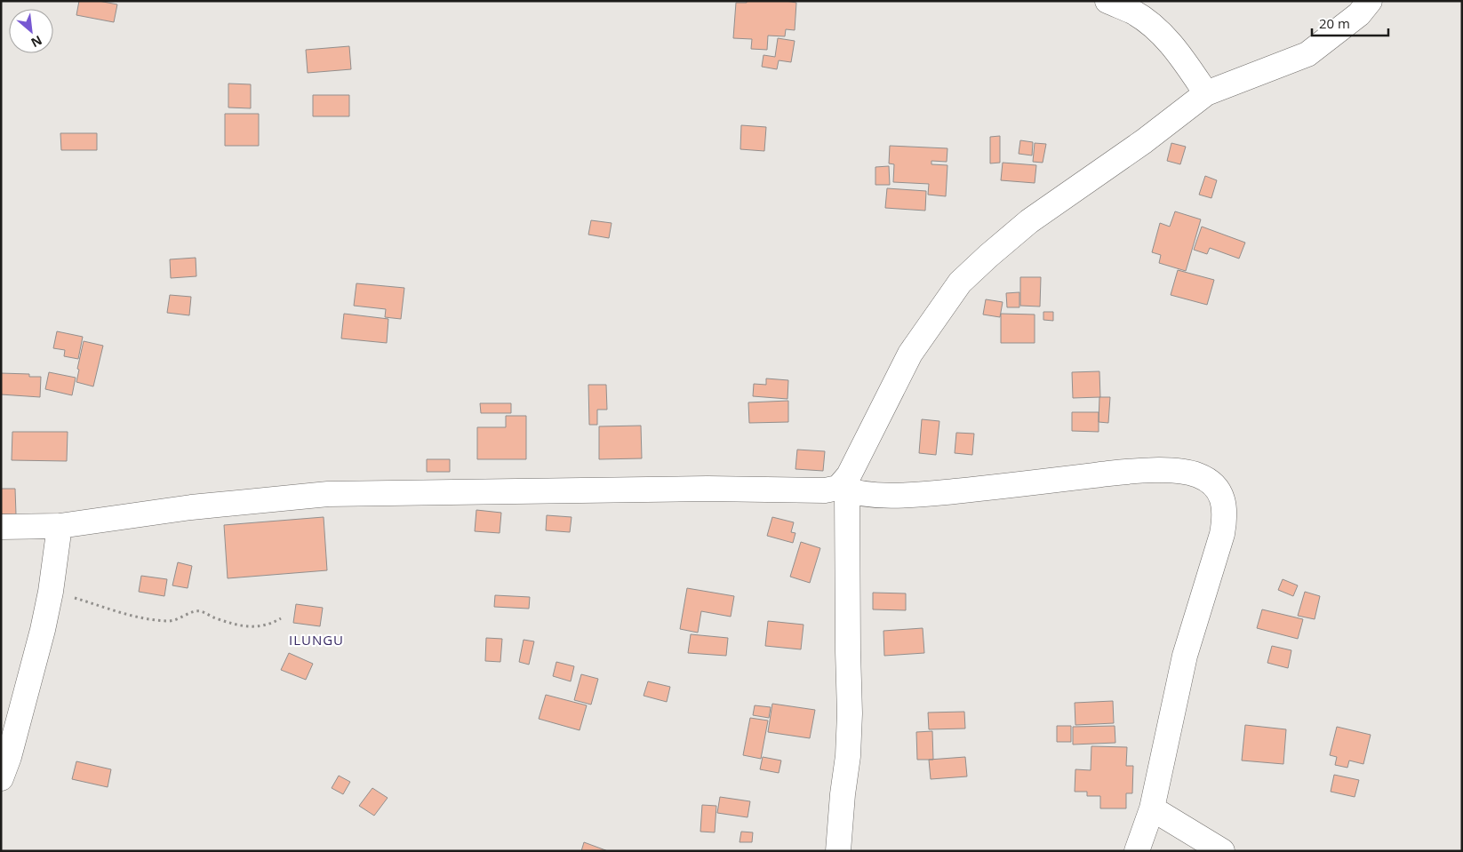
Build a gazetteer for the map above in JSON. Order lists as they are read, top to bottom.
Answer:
{
  "districts": ["ILUNGU"],
  "scale_bar": "20 m",
  "north": "bottom right"
}
